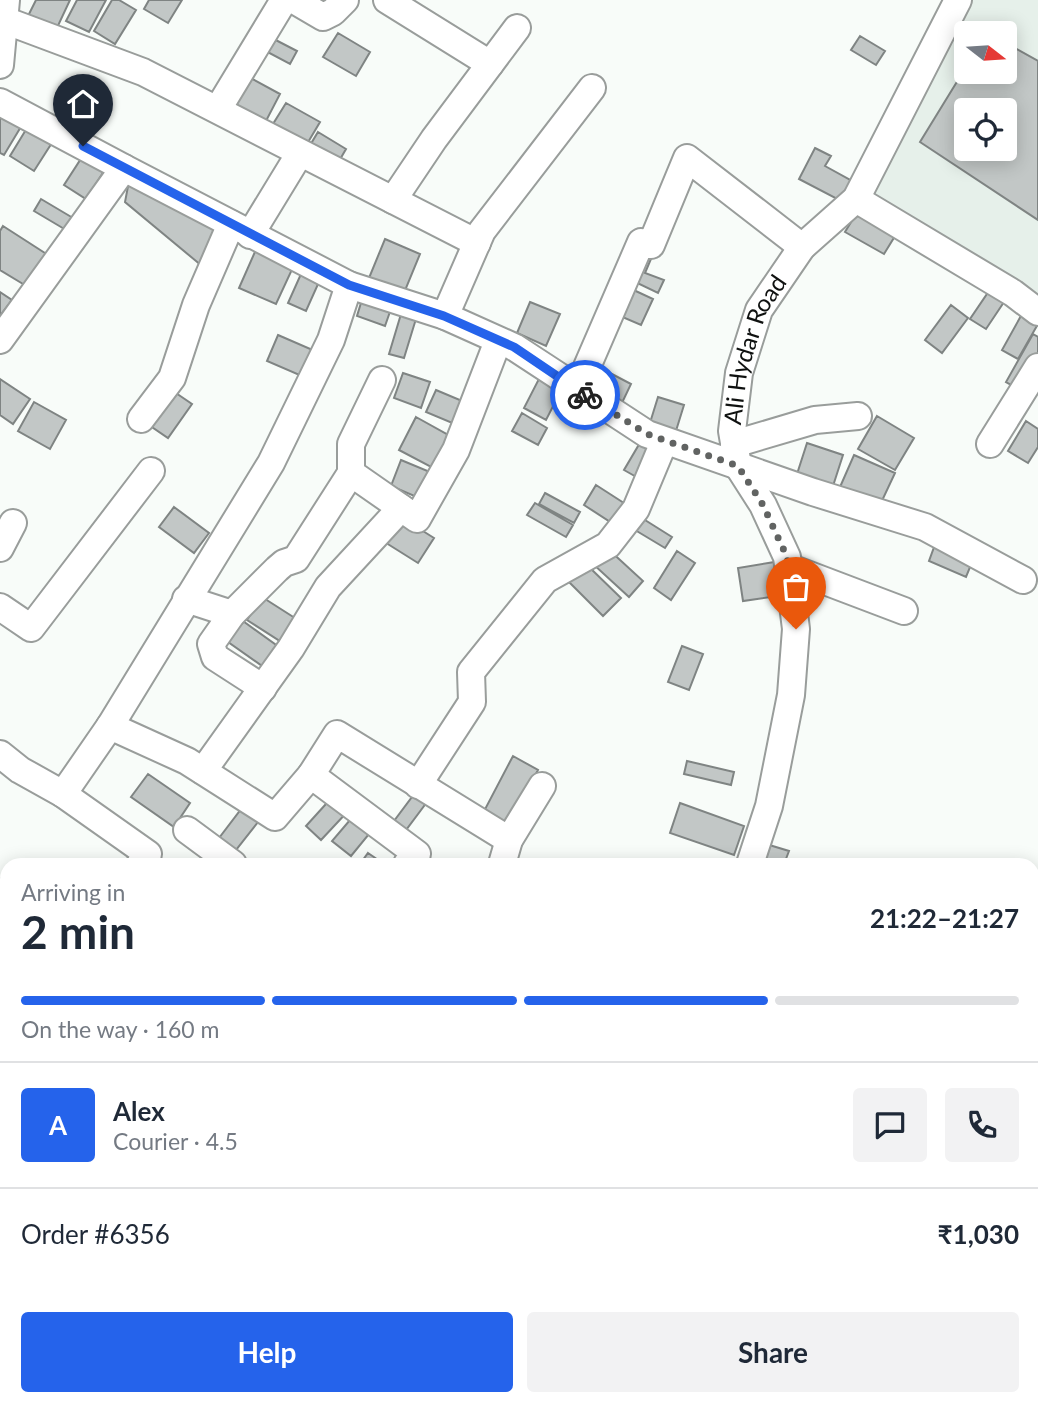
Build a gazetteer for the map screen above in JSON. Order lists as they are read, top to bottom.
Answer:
{
  "streets": {
    "street": ["Ali Hydar Road"]
  },
  "north": "right",
  "page": {
    "heading": ["2 min", "Arriving in", "21:22–21:27"],
    "panel": [
      "Alex",
      "Courier · 4.5",
      "Order #6356",
      "₹1,030"
    ],
    "bar": "On the way · 160 m",
    "round": "A",
    "buttons": ["Help", "Share"]
  }
}
